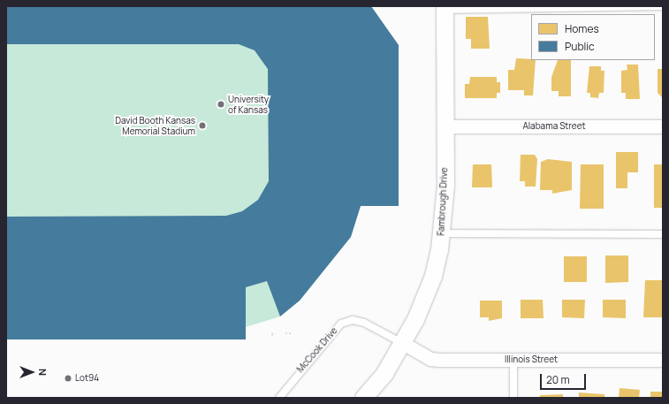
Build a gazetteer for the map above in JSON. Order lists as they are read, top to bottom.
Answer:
{
  "streets": {
    "street": ["Alabama Street", "Fambrough Drive", "Illinois Street"],
    "lane": ["McCook Drive"]
  },
  "crossings": [
    ["Alabama Street", "Fambrough Drive"],
    ["Fambrough Drive", "McCook Drive"],
    ["Fambrough Drive", "Illinois Street"],
    ["McCook Drive", "Illinois Street"]
  ],
  "places": ["University of Kansas", "David Booth Kansas Memorial Stadium", "Lot94"],
  "legend": ["Homes", "Public"],
  "scale_bar": "20 m",
  "north": "right"
}
